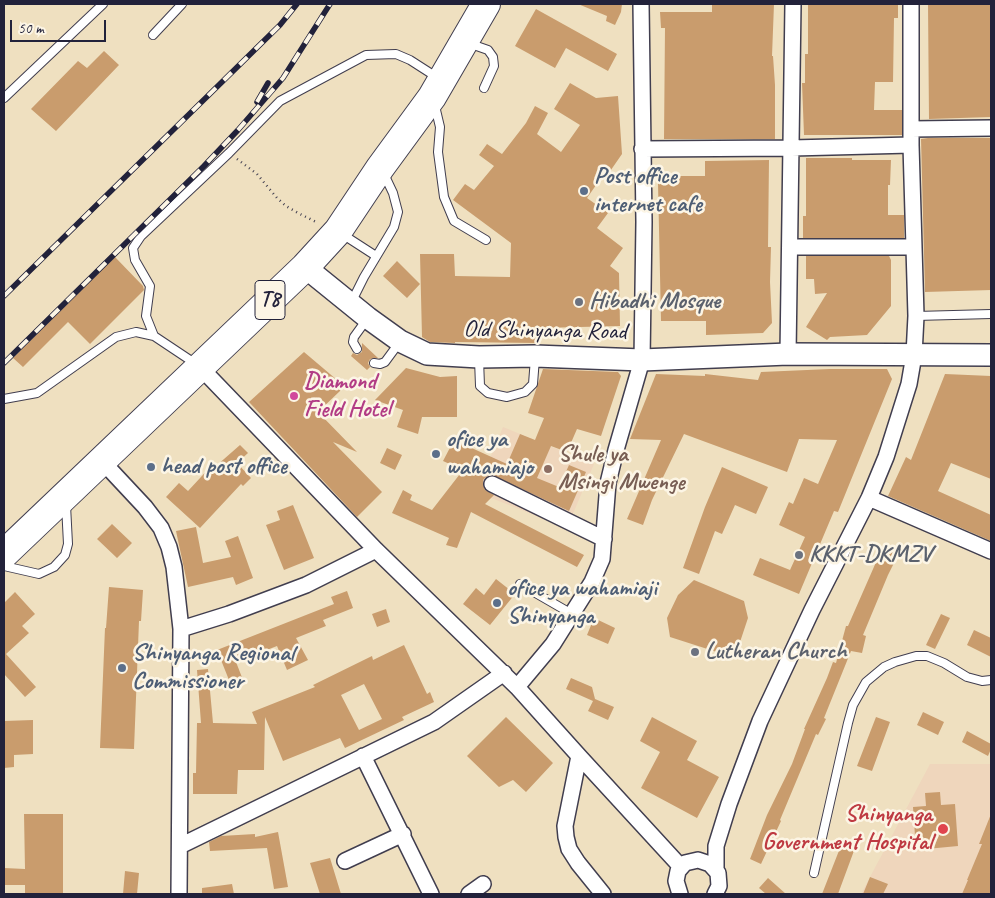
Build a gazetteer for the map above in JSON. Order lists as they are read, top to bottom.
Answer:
{
  "streets": {
    "highway": ["T8"],
    "main road": ["Old Shinyanga Road"]
  },
  "crossings": [
    ["T8", "Old Shinyanga Road"]
  ],
  "places": [
    "Post office internet cafe",
    "Hibadhi Mosque",
    "Diamond Field Hotel",
    "ofice ya wahamiajo",
    "head post office",
    "Shule ya Msingi Mwenge",
    "KKKT-DKMZV",
    "ofice ya wahamiaji Shinyanga",
    "Lutheran Church",
    "Shinyanga Regional Commissioner",
    "Shinyanga Government Hospital"
  ],
  "scale_bar": "50 m"
}
